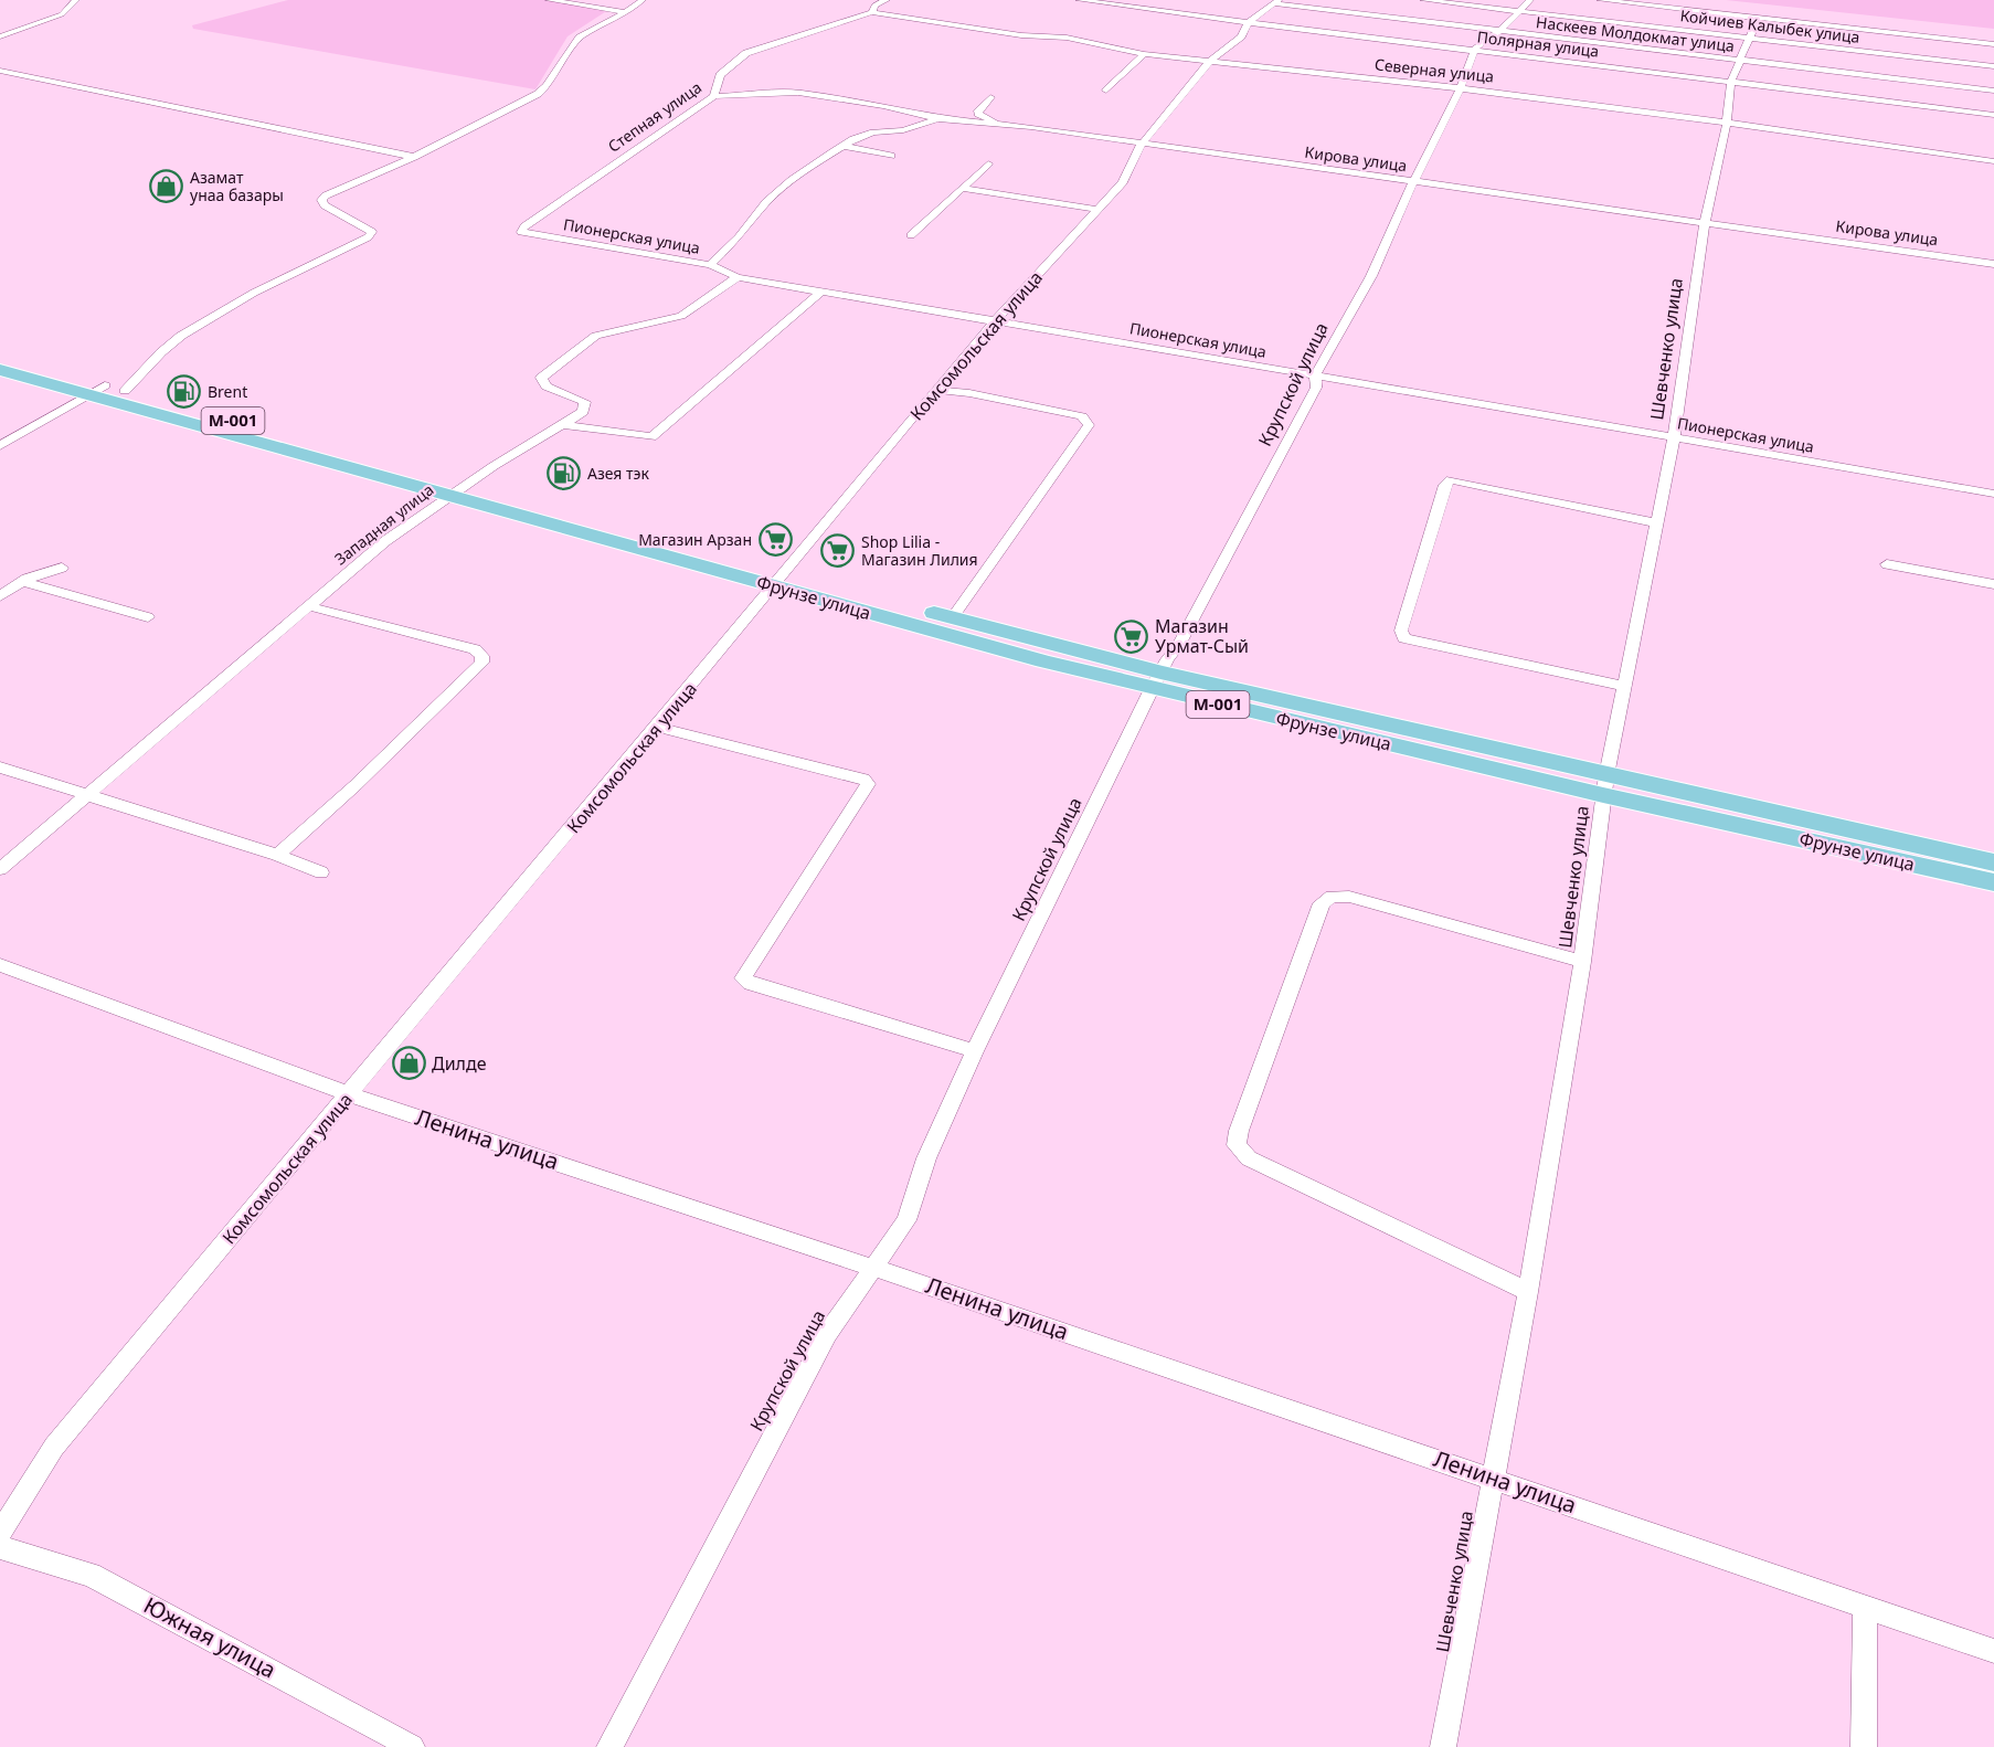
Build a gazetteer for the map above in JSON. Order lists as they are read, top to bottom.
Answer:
{
  "streets": {
    "main road": ["M-001", "Фрунзе улица"],
    "street": [
      "Койчиев Калыбек улица",
      "Наскеев Молдокмат улица",
      "Полярная улица",
      "Северная улица",
      "Степная улица",
      "Кирова улица",
      "Пионерская улица",
      "Комсомольская улица",
      "Шевченко улица",
      "Крупской улица",
      "Западная улица",
      "Ленина улица",
      "Южная улица"
    ]
  },
  "crossings": [
    ["Койчиев Калыбек улица", "Шевченко улица"],
    ["Наскеев Молдокмат улица", "Комсомольская улица"],
    ["Наскеев Молдокмат улица", "Шевченко улица"],
    ["Полярная улица", "Комсомольская улица"],
    ["Полярная улица", "Шевченко улица"],
    ["Полярная улица", "Крупской улица"],
    ["Северная улица", "Степная улица"],
    ["Северная улица", "Комсомольская улица"],
    ["Северная улица", "Шевченко улица"],
    ["Северная улица", "Крупской улица"],
    ["Степная улица", "Кирова улица"],
    ["Степная улица", "Пионерская улица"],
    ["Кирова улица", "Комсомольская улица"],
    ["Кирова улица", "Шевченко улица"],
    ["Кирова улица", "Крупской улица"],
    ["Пионерская улица", "Комсомольская улица"],
    ["Пионерская улица", "Шевченко улица"],
    ["Пионерская улица", "Крупской улица"],
    ["Пионерская улица", "Западная улица"],
    ["Комсомольская улица", "Фрунзе улица"],
    ["Комсомольская улица", "Ленина улица"],
    ["Шевченко улица", "Фрунзе улица"],
    ["Шевченко улица", "Ленина улица"],
    ["Крупской улица", "Фрунзе улица"],
    ["Крупской улица", "Ленина улица"],
    ["M-001", "Западная улица"],
    ["M-001", "Фрунзе улица"],
    ["Западная улица", "Фрунзе улица"]
  ],
  "places": {
    "shop": ["Азамат унаа базары", "Дилде"],
    "fuel station": ["Brent", "Азея тэк"],
    "supermarket": ["Магазин Арзан", "Shop Lilia - Магазин Лилия", "Магазин Урмат-Сый"]
  }
}
